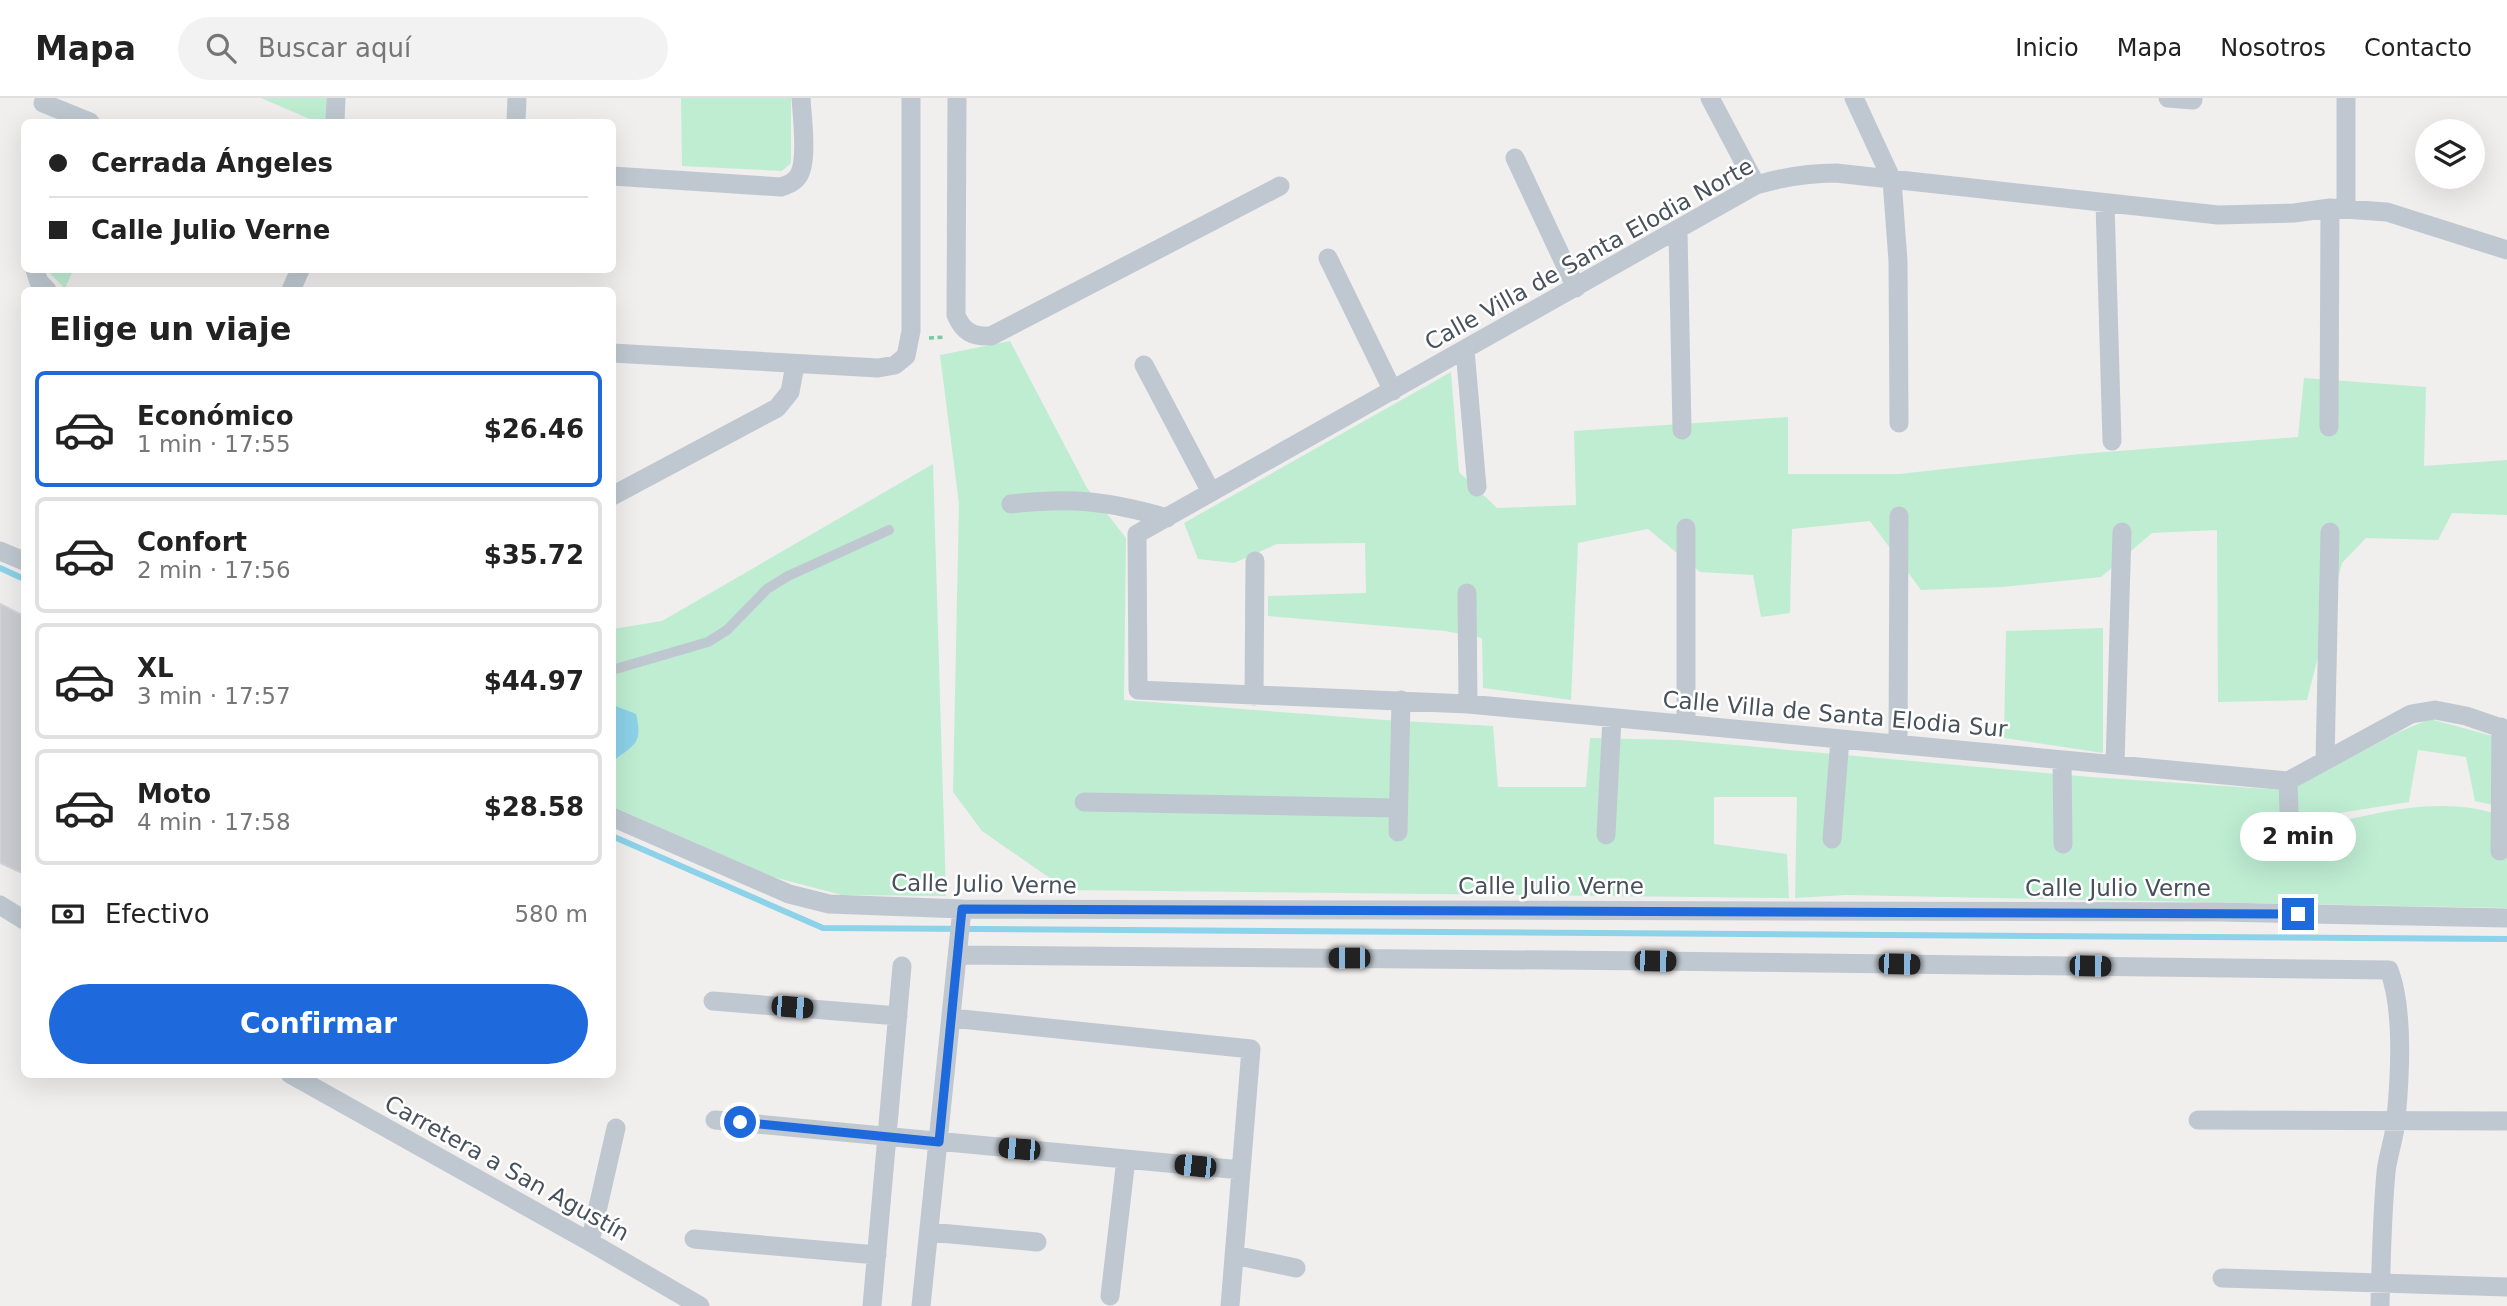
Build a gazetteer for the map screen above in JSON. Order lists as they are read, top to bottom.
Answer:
{
  "streets": {
    "street": [
      "Calle Villa de Santa Elodia Norte",
      "Calle Villa de Santa Elodia Sur",
      "Calle Julio Verne",
      "Carretera a San Agustín"
    ]
  },
  "crossings": [
    ["Calle Villa de Santa Elodia Norte", "Calle Villa de Santa Elodia Sur"]
  ],
  "page": {
    "header": "Mapa",
    "search": "Buscar aquí",
    "nav": [
      "Inicio",
      "Mapa",
      "Nosotros",
      "Contacto"
    ],
    "banner": ["Cerrada Ángeles", "Calle Julio Verne"],
    "heading": "Elige un viaje",
    "list": [
      {
        "name": "Económico",
        "note": "1 min · 17:55",
        "value": "$26.46"
      },
      {
        "name": "Confort",
        "note": "2 min · 17:56",
        "value": "$35.72"
      },
      {
        "name": "XL",
        "note": "3 min · 17:57",
        "value": "$44.97"
      },
      {
        "name": "Moto",
        "note": "4 min · 17:58",
        "value": "$28.58"
      }
    ],
    "bubble": "2 min",
    "pay": ["Efectivo", "580 m"],
    "buttons": "Confirmar"
  }
}
